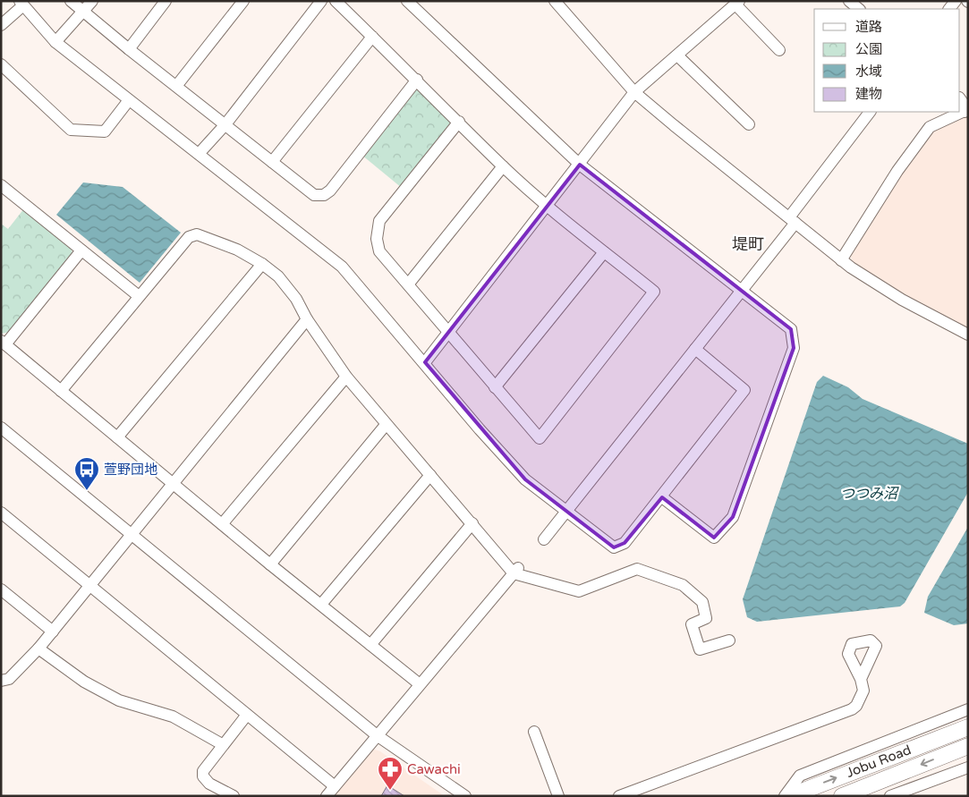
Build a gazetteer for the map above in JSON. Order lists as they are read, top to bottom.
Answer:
{
  "streets": {
    "highway": ["Jobu Road"]
  },
  "districts": ["堤町"],
  "water": ["つつみ沼"],
  "places": {
    "bus stop": ["萱野団地"],
    "pharmacy": ["Cawachi"]
  },
  "legend": [
    "道路",
    "公園",
    "水域",
    "建物"
  ]
}
